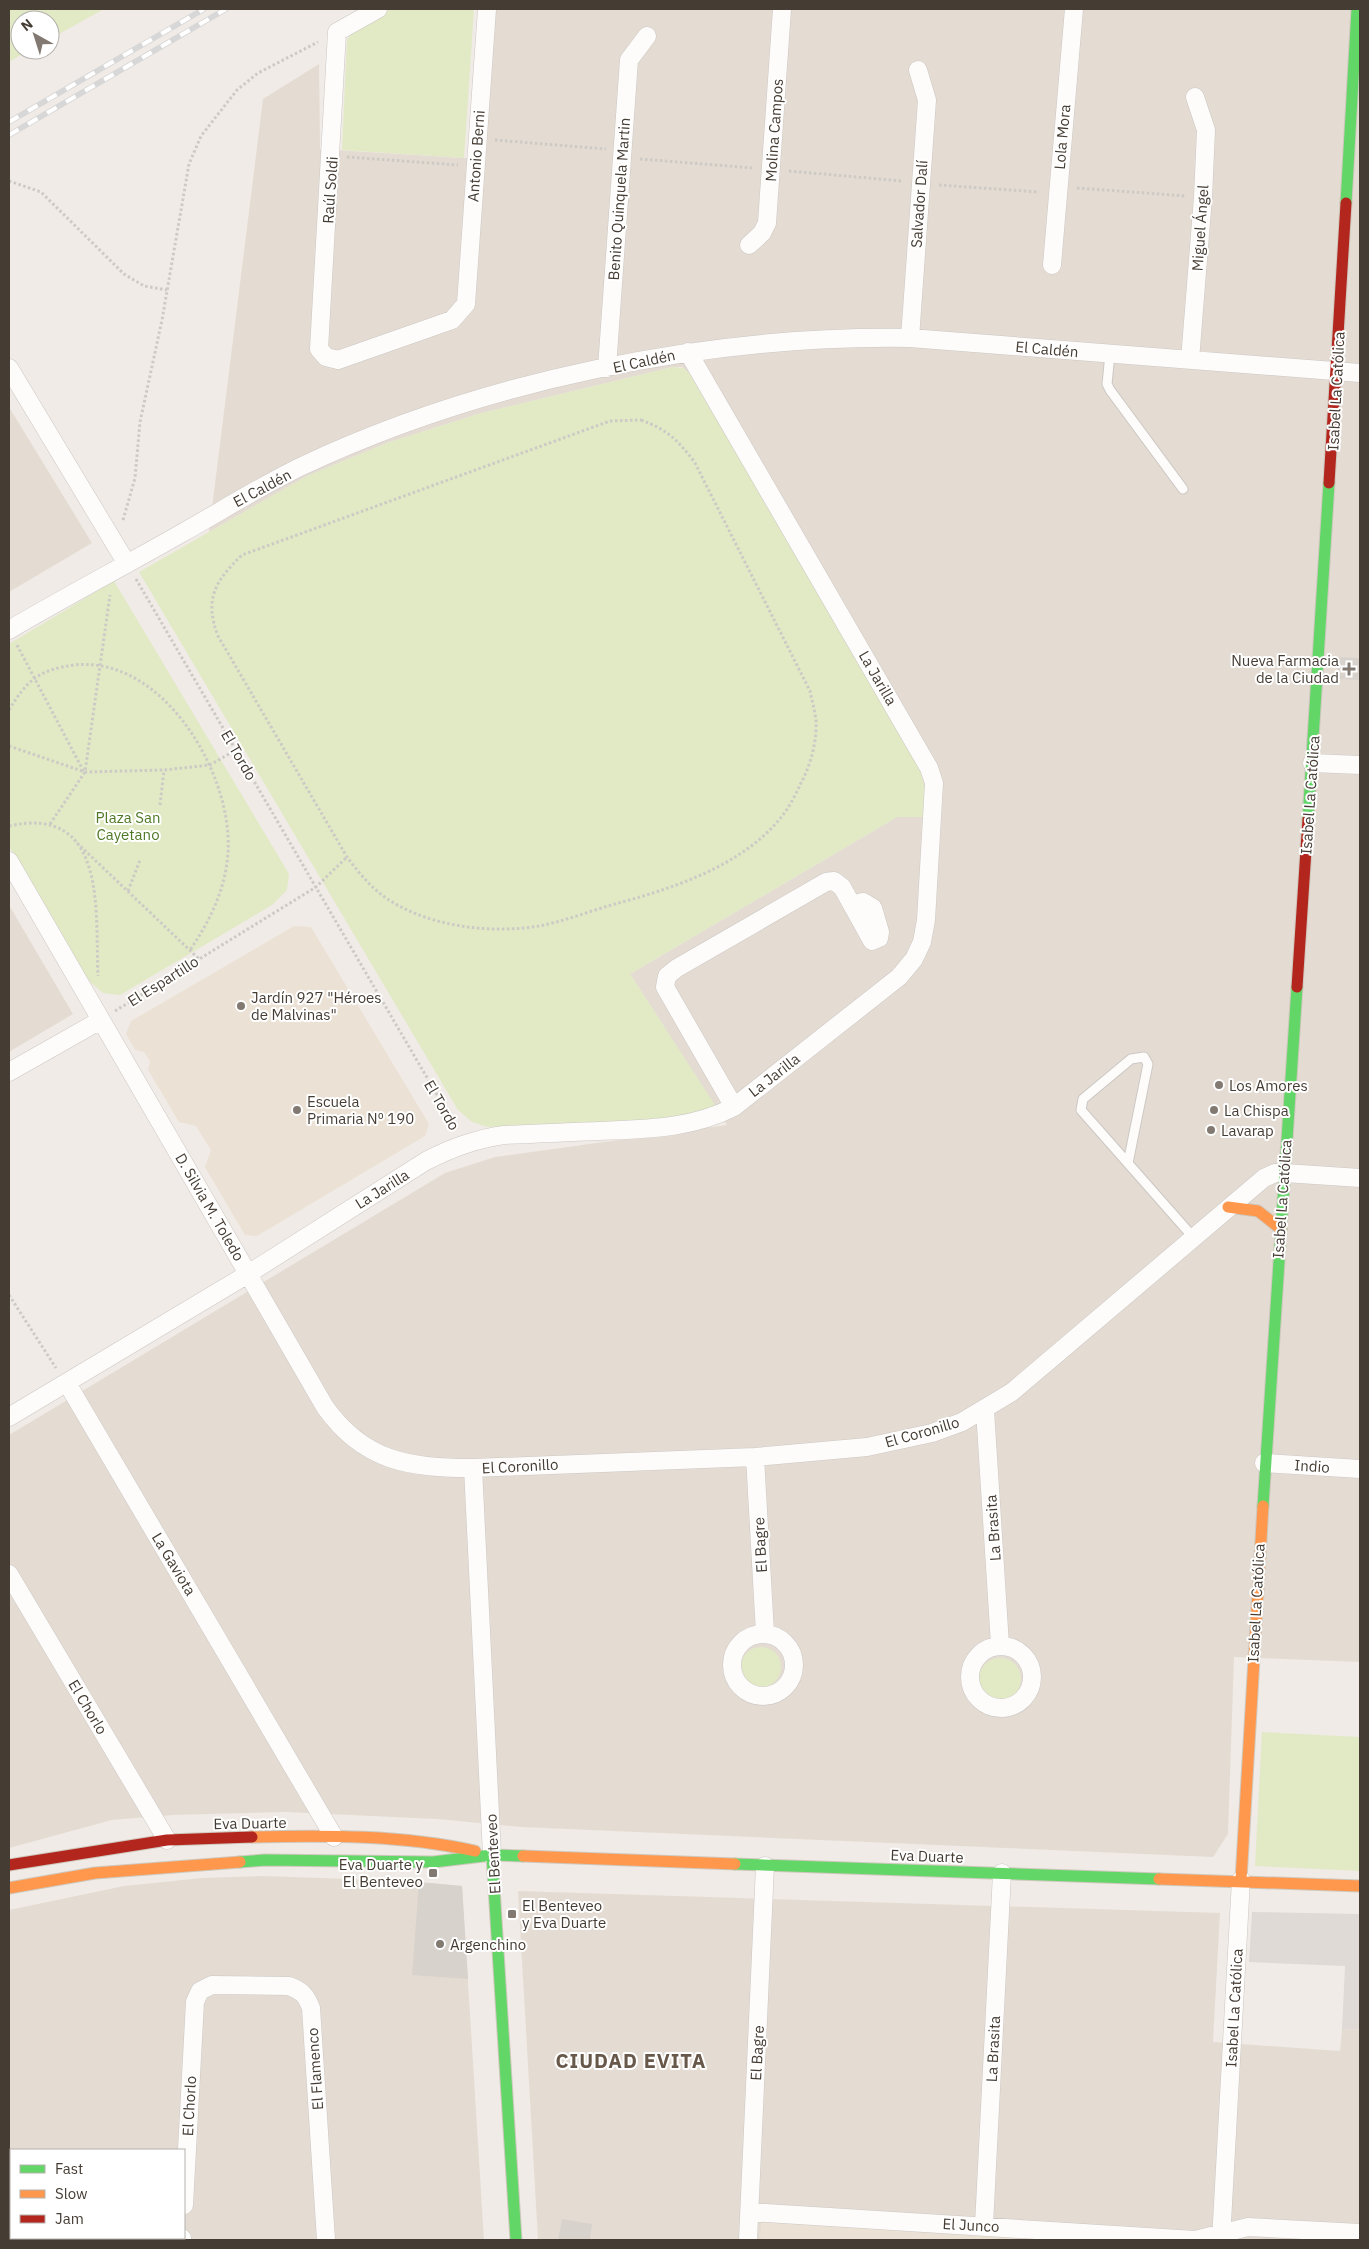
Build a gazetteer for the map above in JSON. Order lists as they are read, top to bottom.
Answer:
{
  "streets": {
    "street": [
      "Molina Campos",
      "Lola Mora",
      "Antonio Berni",
      "Raúl Soldi",
      "Benito Quinquela Martin",
      "Salvador Dalí",
      "Miguel Ángel",
      "El Caldén",
      "Isabel La Católica",
      "La Jarilla",
      "D. Silvia M. Toledo",
      "El Coronillo",
      "Indio",
      "La Brasita",
      "El Bagre",
      "La Gaviota",
      "El Chorlo",
      "Eva Duarte",
      "El Benteveo",
      "El Flamenco",
      "El Junco"
    ],
    "path": ["El Tordo", "El Espartillo"]
  },
  "crossings": [
    ["Antonio Berni", "Raúl Soldi"],
    ["Benito Quinquela Martin", "El Caldén"],
    ["Salvador Dalí", "El Caldén"],
    ["Miguel Ángel", "El Caldén"],
    ["El Caldén", "Isabel La Católica"],
    ["El Caldén", "La Jarilla"],
    ["El Caldén", "El Tordo"],
    ["Isabel La Católica", "El Coronillo"],
    ["Isabel La Católica", "Indio"],
    ["Isabel La Católica", "Eva Duarte"],
    ["Isabel La Católica", "El Junco"],
    ["La Jarilla", "El Tordo"],
    ["La Jarilla", "D. Silvia M. Toledo"],
    ["La Jarilla", "La Gaviota"],
    ["El Tordo", "El Espartillo"],
    ["El Espartillo", "D. Silvia M. Toledo"],
    ["D. Silvia M. Toledo", "El Coronillo"],
    ["D. Silvia M. Toledo", "El Benteveo"],
    ["El Coronillo", "La Brasita"],
    ["El Coronillo", "El Bagre"],
    ["El Coronillo", "El Benteveo"],
    ["La Brasita", "Eva Duarte"],
    ["La Brasita", "El Junco"],
    ["El Bagre", "Eva Duarte"],
    ["El Bagre", "El Junco"],
    ["La Gaviota", "Eva Duarte"],
    ["El Chorlo", "Eva Duarte"],
    ["El Chorlo", "El Flamenco"],
    ["Eva Duarte", "El Benteveo"]
  ],
  "districts": ["CIUDAD EVITA"],
  "parks": ["Plaza San Cayetano"],
  "places": {
    "health": ["Nueva Farmacia de la Ciudad"],
    "other": [
      "Jardín 927 \"Héroes de Malvinas\"",
      "Los Amores",
      "Escuela Primaria Nº 190",
      "La Chispa",
      "Lavarap",
      "Argenchino"
    ],
    "transit": ["Eva Duarte y El Benteveo", "El Benteveo y Eva Duarte"]
  },
  "legend": ["Fast", "Slow", "Jam"],
  "north": "top left"
}
